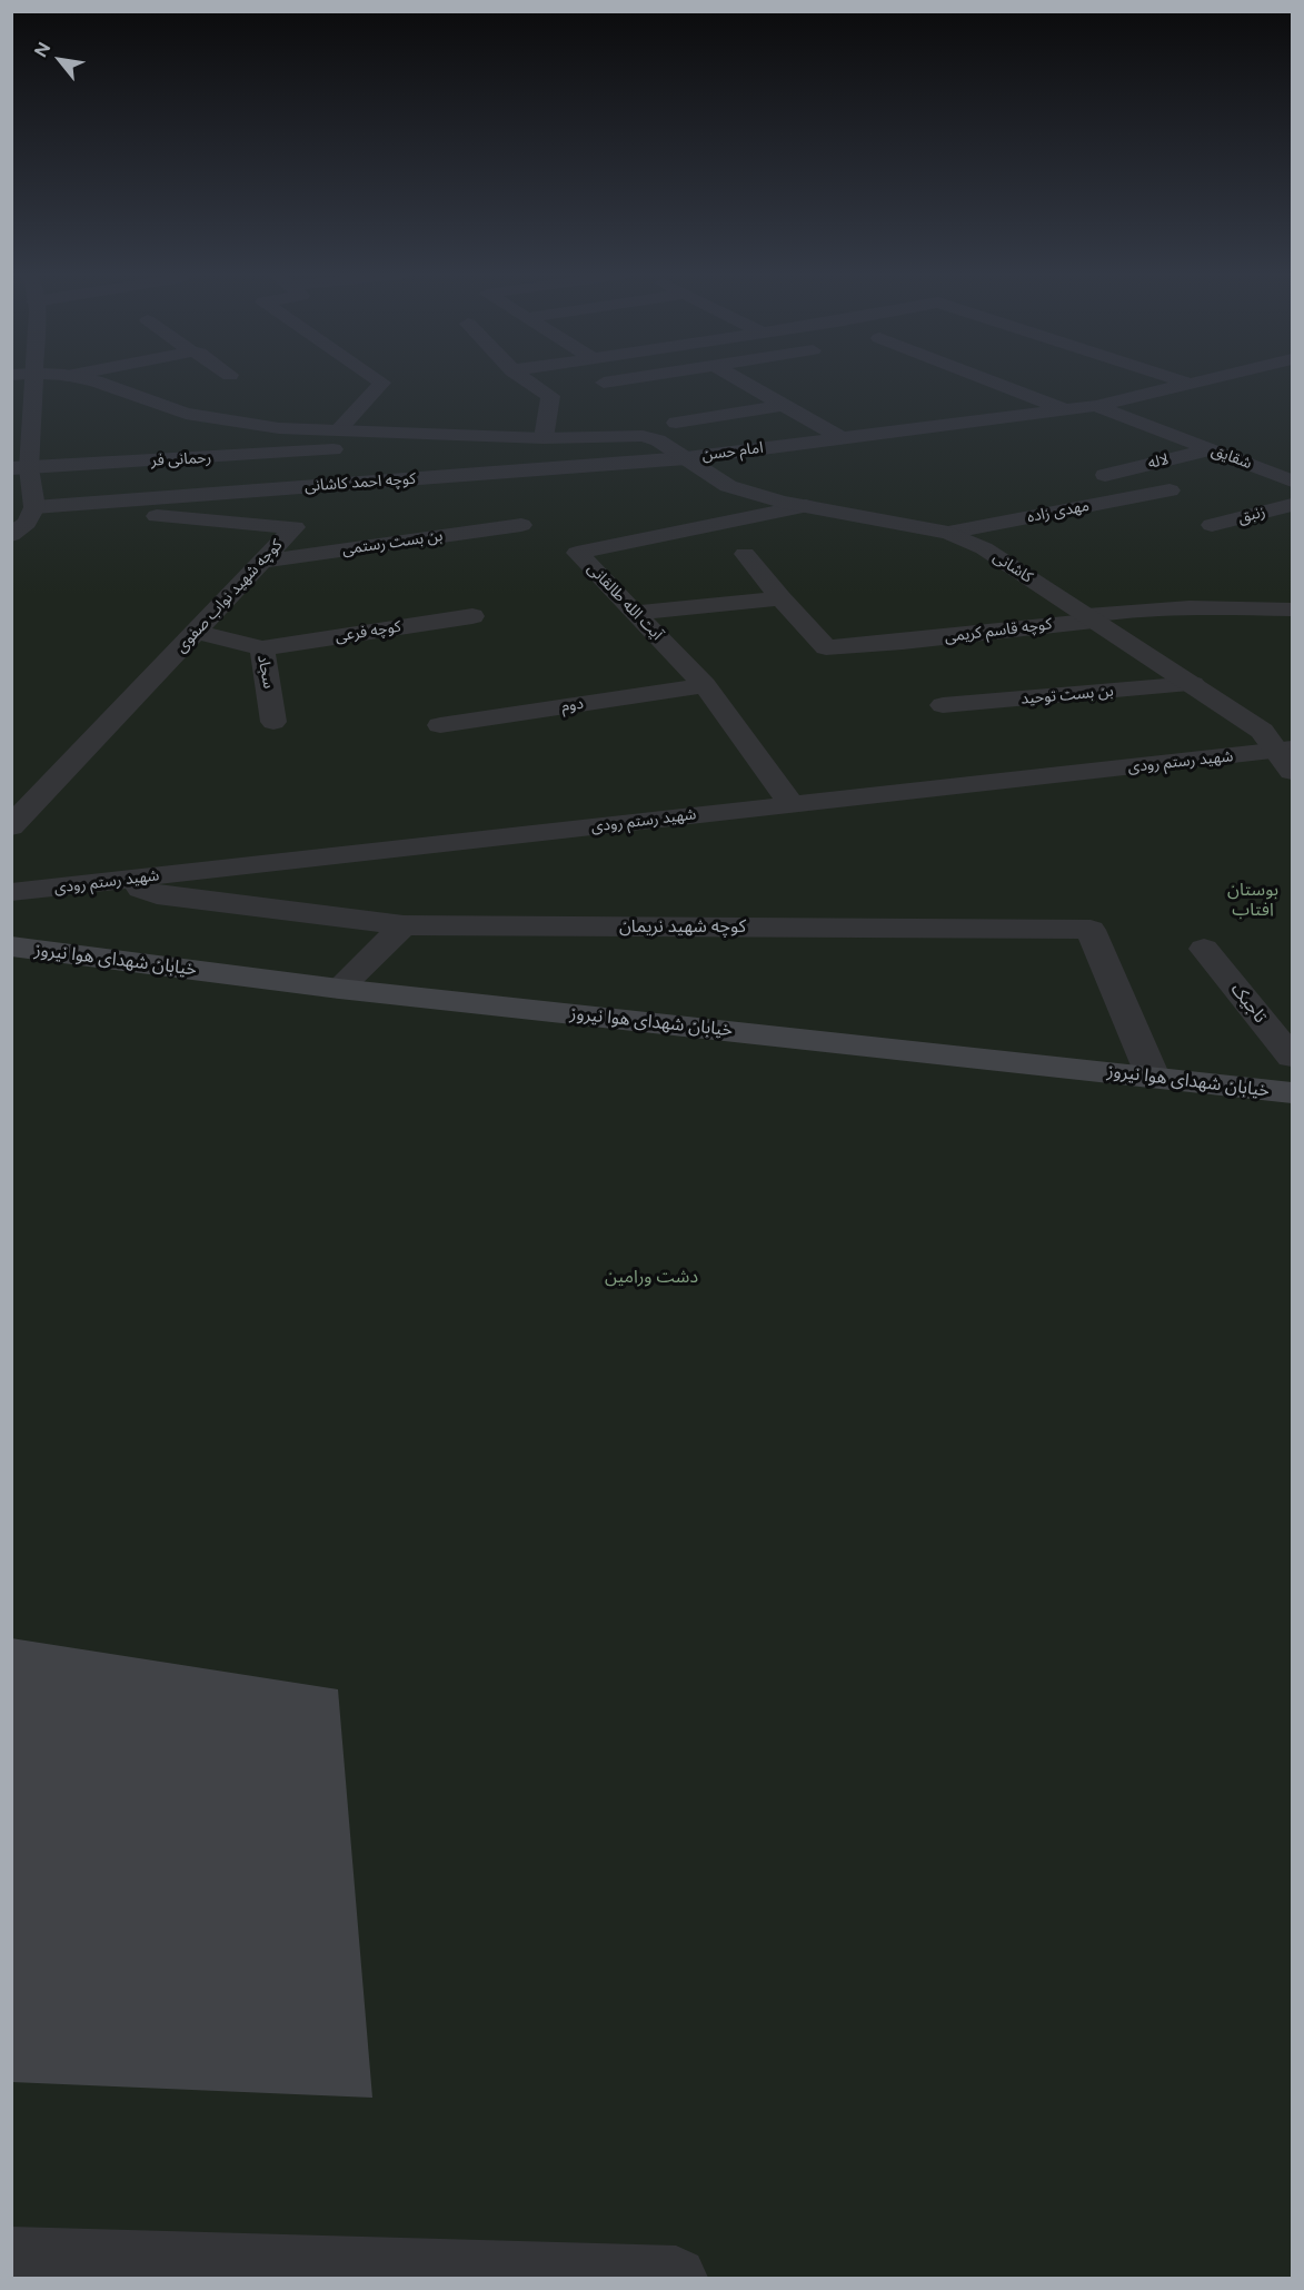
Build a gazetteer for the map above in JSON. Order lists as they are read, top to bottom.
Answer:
{
  "streets": {
    "main road": ["خیابان شهدای هوا نیروز"],
    "street": [
      "امام حسن",
      "شقایق",
      "رحمانی فر",
      "لاله",
      "کوچه احمد کاشانی",
      "مهدی زاده",
      "زنبق",
      "بن بست رستمی",
      "کاشانی",
      "کوچه شهید نواب صفوی",
      "آیت الله طالقانی",
      "کوچه قاسم کریمی",
      "کوچه فرعی",
      "سجاد",
      "بن بست توحید",
      "دوم",
      "شهید رستم رودی",
      "کوچه شهید نریمان",
      "تاجیک"
    ]
  },
  "crossings": [
    ["امام حسن", "شقایق"],
    ["امام حسن", "کوچه احمد کاشانی"],
    ["امام حسن", "کاشانی"],
    ["شقایق", "لاله"],
    ["رحمانی فر", "کاشانی"],
    ["کوچه احمد کاشانی", "کاشانی"],
    ["کوچه احمد کاشانی", "کوچه شهید نواب صفوی"],
    ["مهدی زاده", "کاشانی"],
    ["بن بست رستمی", "کوچه شهید نواب صفوی"],
    ["کاشانی", "آیت الله طالقانی"],
    ["کاشانی", "کوچه قاسم کریمی"],
    ["کاشانی", "بن بست توحید"],
    ["کاشانی", "شهید رستم رودی"],
    ["کوچه شهید نواب صفوی", "سجاد"],
    ["آیت الله طالقانی", "دوم"],
    ["آیت الله طالقانی", "شهید رستم رودی"],
    ["کوچه فرعی", "سجاد"],
    ["شهید رستم رودی", "کوچه شهید نریمان"],
    ["کوچه شهید نریمان", "خیابان شهدای هوا نیروز"]
  ],
  "parks": ["بوستان افتاب", "دشت ورامین"],
  "north": "top left"
}
